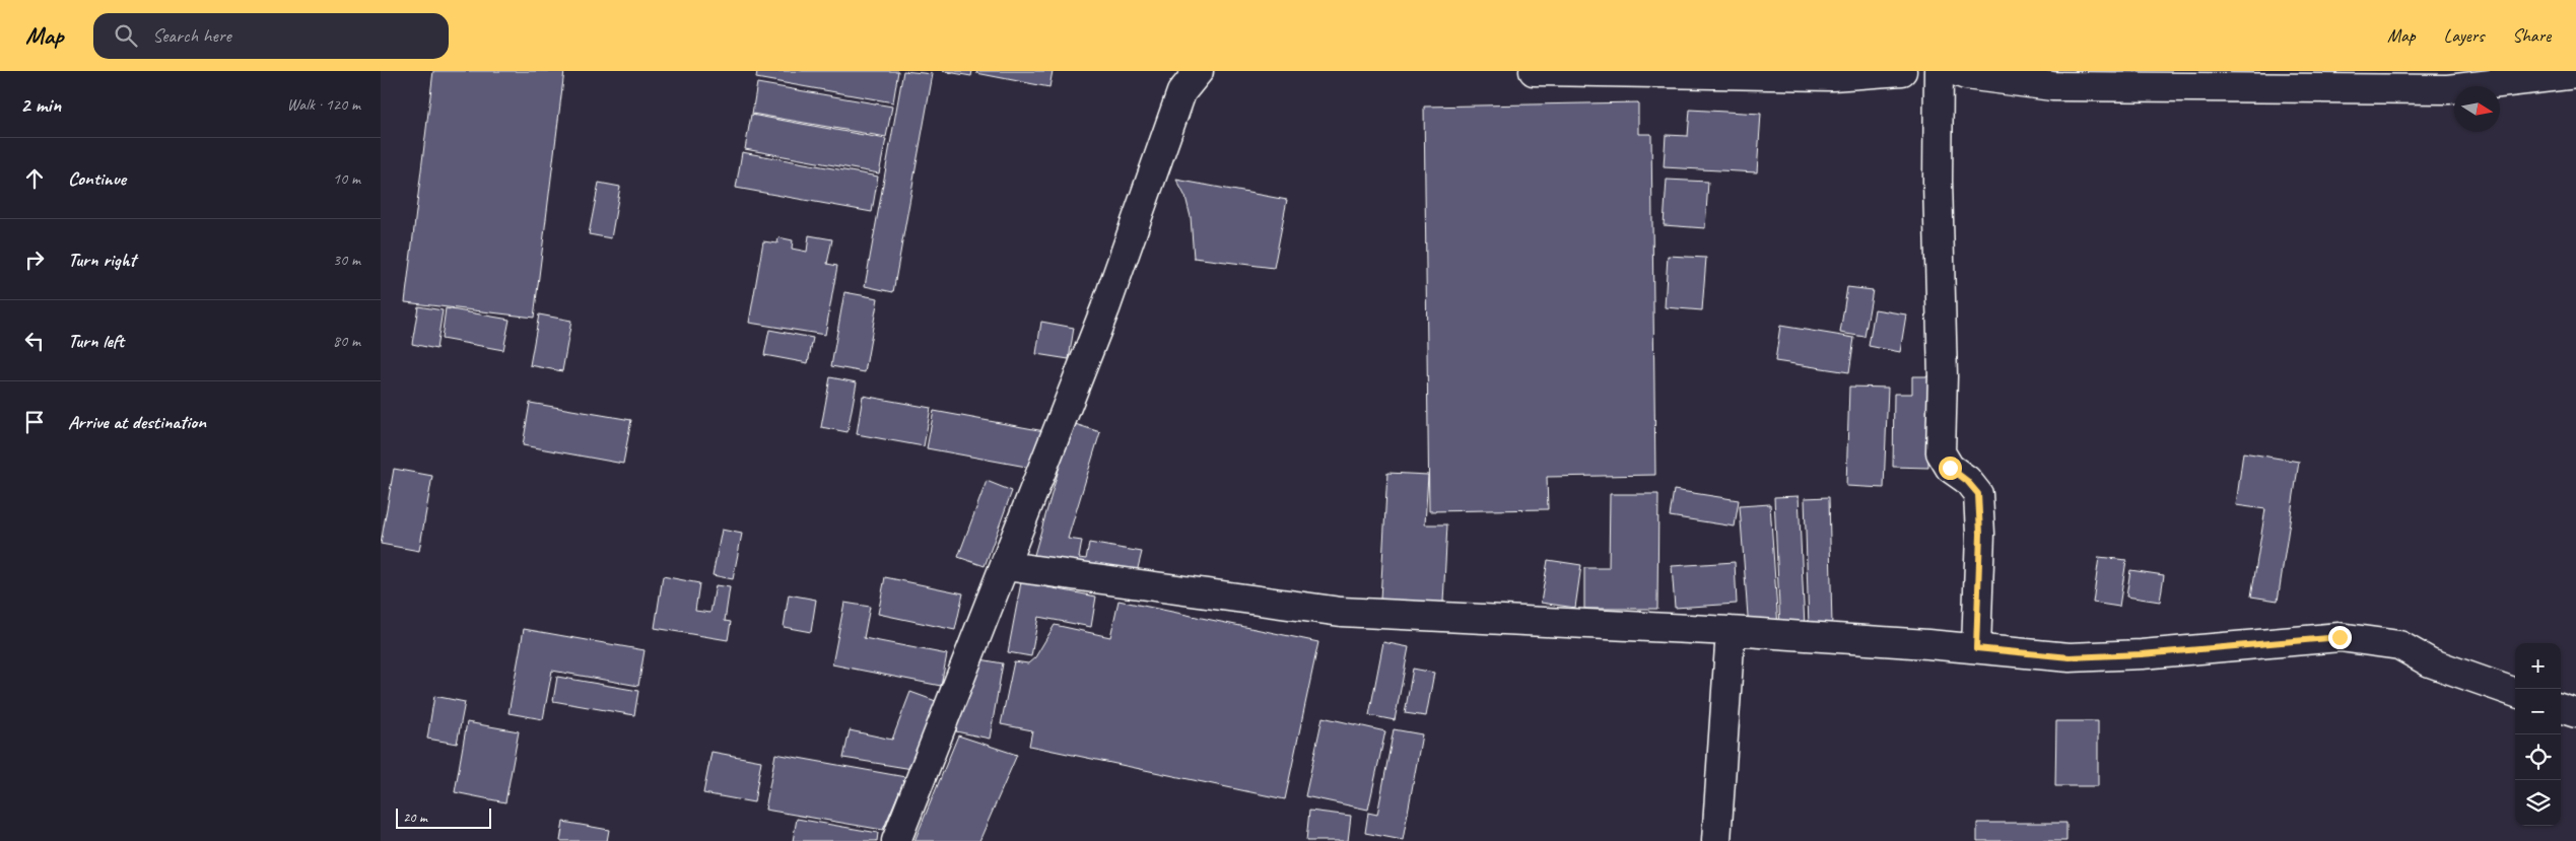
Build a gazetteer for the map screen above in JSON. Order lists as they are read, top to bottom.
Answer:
{
  "scale_bar": "20 m",
  "north": "right",
  "page": {
    "header": "Map",
    "search": "Search here",
    "nav": ["Map", "Layers", "Share"],
    "heading": ["2 min", "Walk · 120 m"],
    "list": [
      ["Continue", "10 m"],
      ["Turn right", "30 m"],
      ["Turn left", "80 m"],
      "Arrive at destination"
    ],
    "map_buttons": ["+", "−"],
    "scale": "20 m"
  }
}
